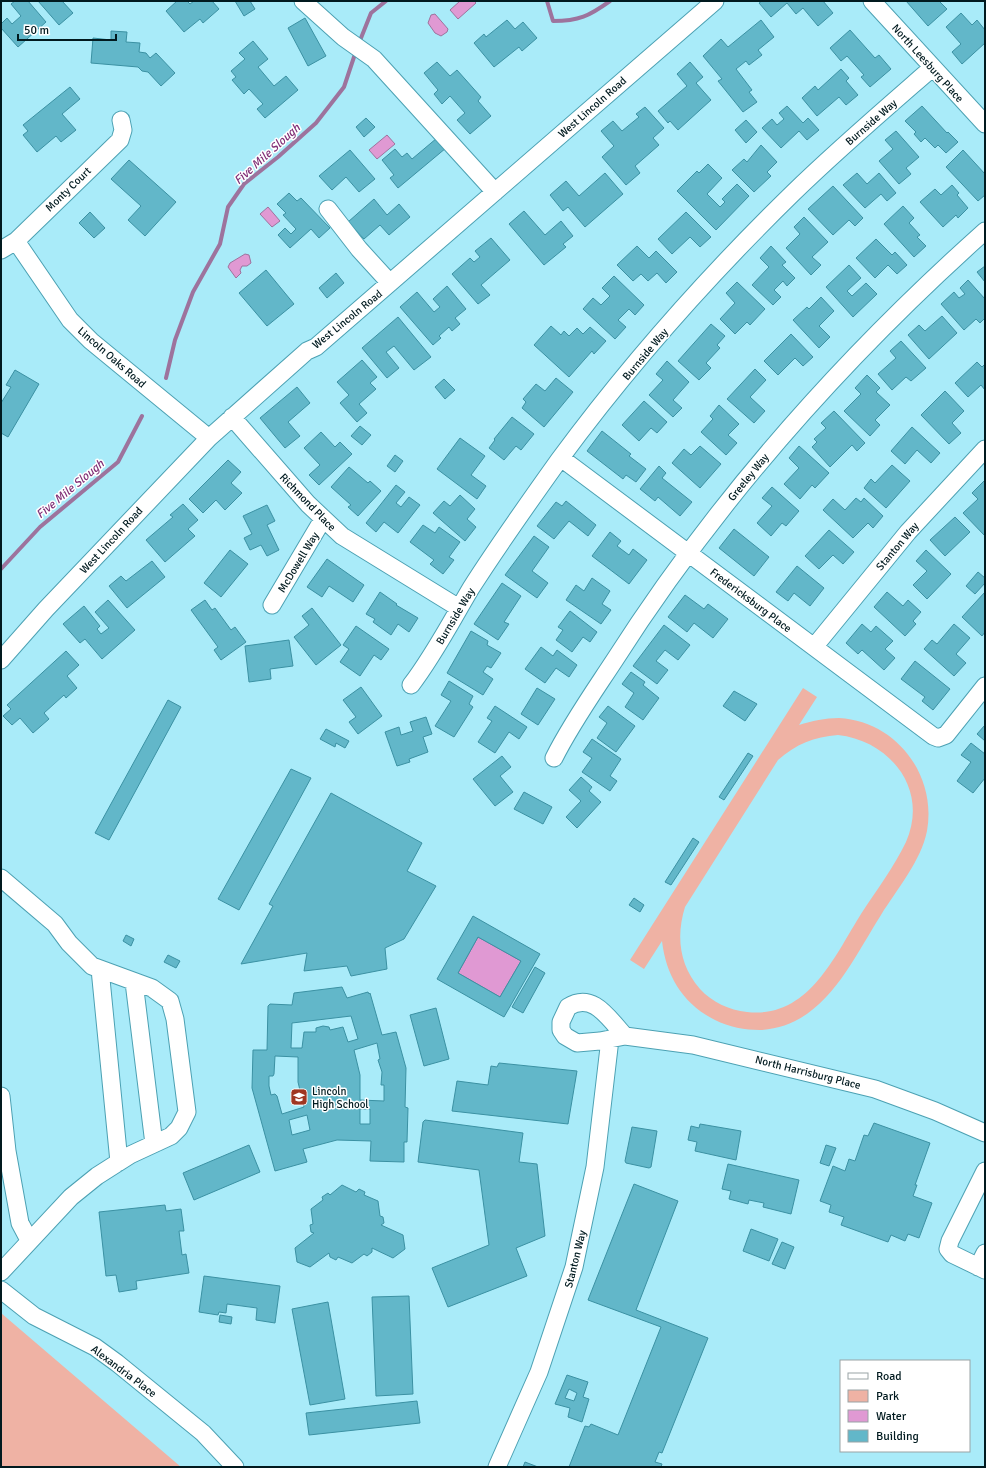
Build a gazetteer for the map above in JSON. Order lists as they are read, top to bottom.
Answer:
{
  "streets": {
    "street": [
      "North Leesburg Place",
      "West Lincoln Road",
      "Burnside Way",
      "Monty Court",
      "Lincoln Oaks Road",
      "Greeley Way",
      "Richmond Place",
      "Stanton Way",
      "McDowell Way",
      "Fredericksburg Place",
      "North Harrisburg Place",
      "Alexandria Place"
    ]
  },
  "crossings": [
    ["North Leesburg Place", "Burnside Way"],
    ["West Lincoln Road", "Lincoln Oaks Road"],
    ["West Lincoln Road", "Richmond Place"],
    ["Burnside Way", "Richmond Place"],
    ["Burnside Way", "Fredericksburg Place"],
    ["Monty Court", "Lincoln Oaks Road"],
    ["Greeley Way", "Fredericksburg Place"],
    ["Richmond Place", "McDowell Way"],
    ["Stanton Way", "Fredericksburg Place"],
    ["Stanton Way", "North Harrisburg Place"]
  ],
  "water": ["Five Mile Slough"],
  "places": {
    "school or university": ["Lincoln High School"]
  },
  "legend": [
    "Road",
    "Park",
    "Water",
    "Building"
  ],
  "scale_bar": "50 m"
}
